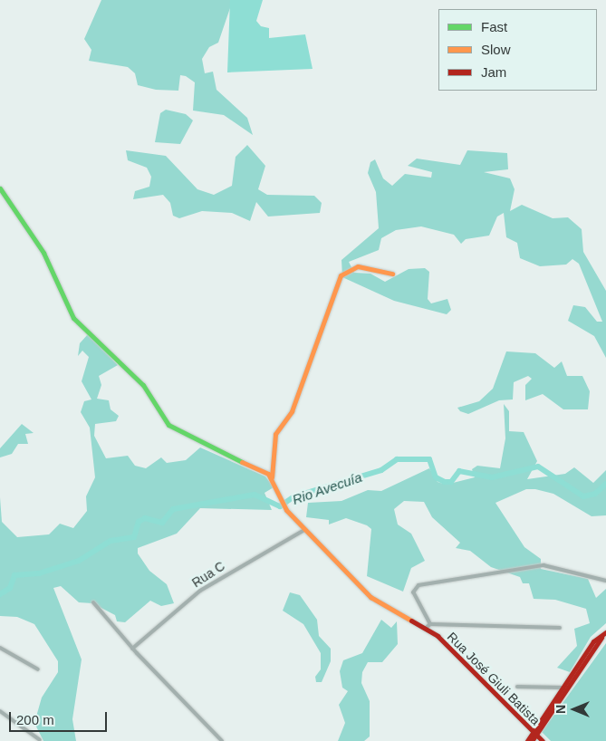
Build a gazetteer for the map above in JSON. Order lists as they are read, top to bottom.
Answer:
{
  "streets": {
    "street": ["Rua C", "Rua José Giuli Batista"]
  },
  "crossings": [
    ["Rua C", "Rua José Giuli Batista"]
  ],
  "water": ["Rio Avecuía"],
  "legend": ["Fast", "Slow", "Jam"],
  "scale_bar": "200 m",
  "north": "left"
}
